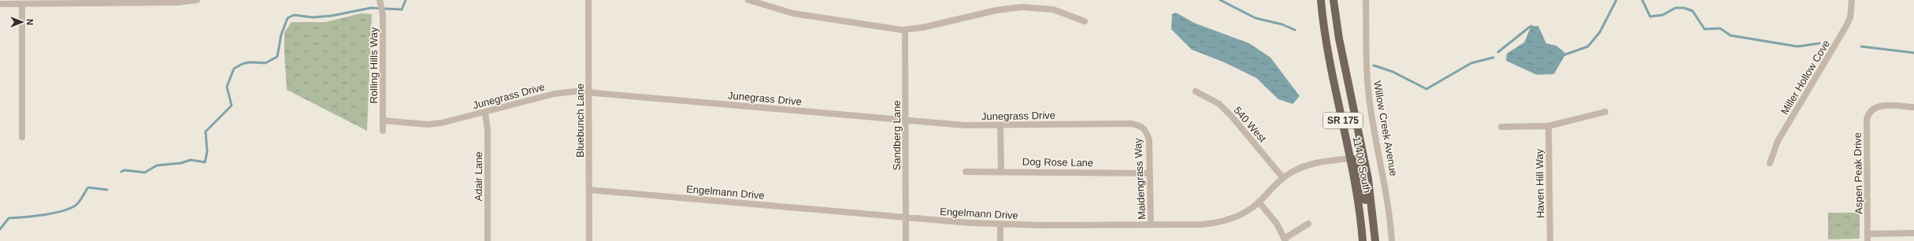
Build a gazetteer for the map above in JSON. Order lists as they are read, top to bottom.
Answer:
{
  "streets": {
    "main road": ["SR 175", "11400 South"],
    "street": [
      "Rolling Hills Way",
      "Miller Hollow Cove",
      "Junegrass Drive",
      "Bluebunch Lane",
      "540 West",
      "Willow Creek Avenue",
      "Sandberg Lane",
      "Dog Rose Lane",
      "Aspen Peak Drive",
      "Adair Lane",
      "Maidengrass Way",
      "Haven Hill Way",
      "Engelmann Drive"
    ]
  },
  "crossings": [
    ["Rolling Hills Way", "Junegrass Drive"],
    ["Junegrass Drive", "Bluebunch Lane"],
    ["Junegrass Drive", "Sandberg Lane"],
    ["Junegrass Drive", "Adair Lane"],
    ["Junegrass Drive", "Maidengrass Way"],
    ["Bluebunch Lane", "Engelmann Drive"],
    ["540 West", "Engelmann Drive"],
    ["Sandberg Lane", "Engelmann Drive"],
    ["Dog Rose Lane", "Maidengrass Way"],
    ["11400 South", "Engelmann Drive"],
    ["Maidengrass Way", "Engelmann Drive"]
  ],
  "north": "right"
}
